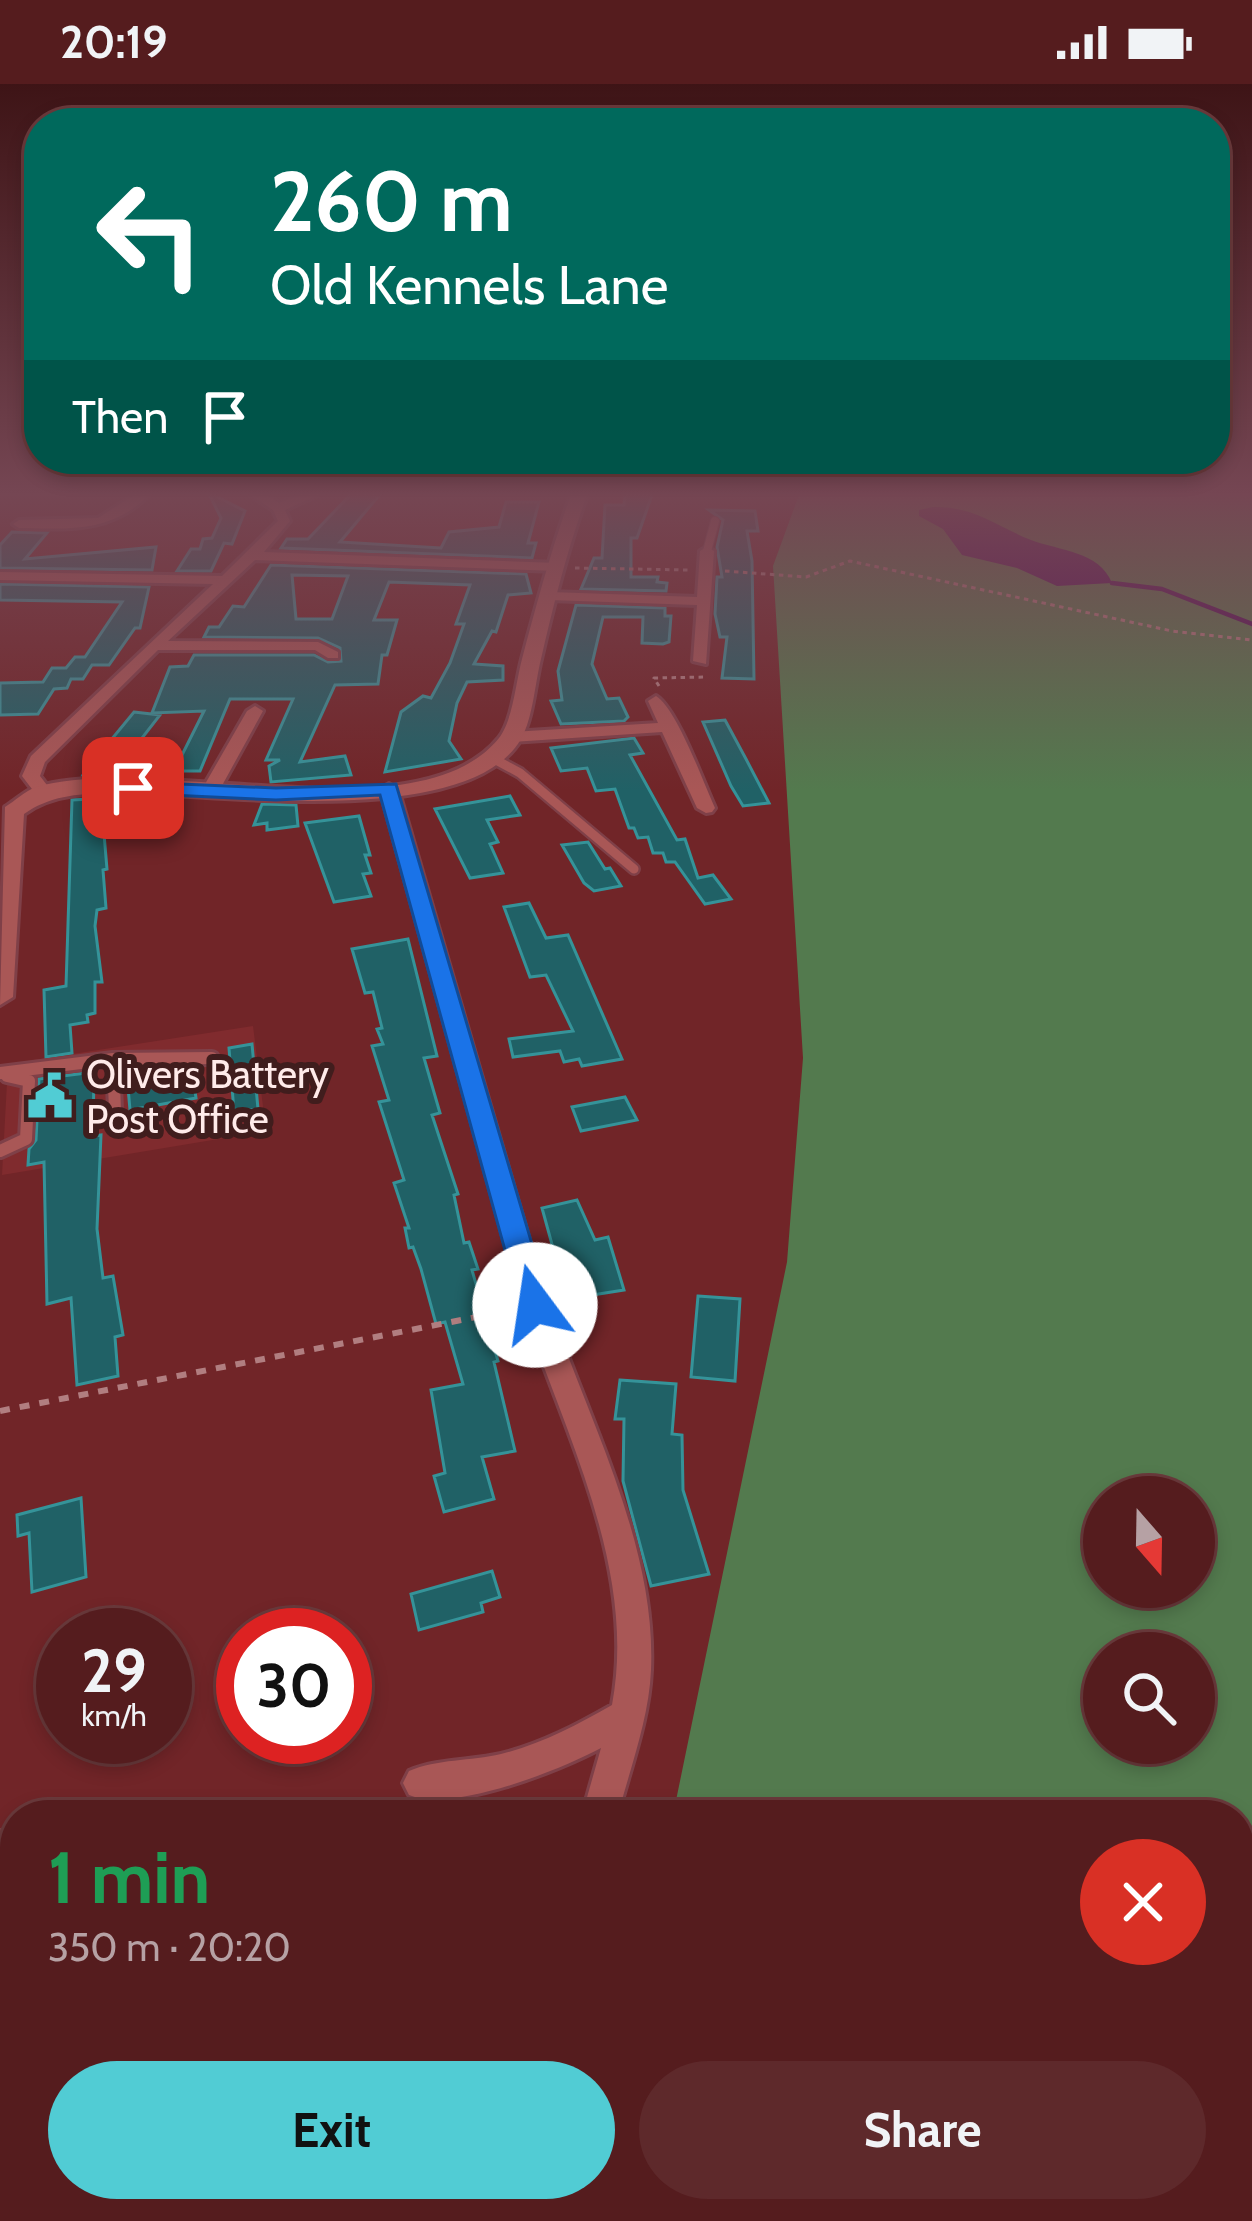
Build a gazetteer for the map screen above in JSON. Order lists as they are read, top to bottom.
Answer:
{
  "places": {
    "public building": ["Olivers Battery Post Office"]
  },
  "north": "bottom",
  "page": {
    "status": "20:19",
    "turn": ["260 m", "Old Kennels Lane"],
    "then": "Then",
    "speed": "29 km/h",
    "limit": "30",
    "heading": ["1 min", "350 m · 20:20"],
    "buttons": ["Exit", "Share"]
  }
}
